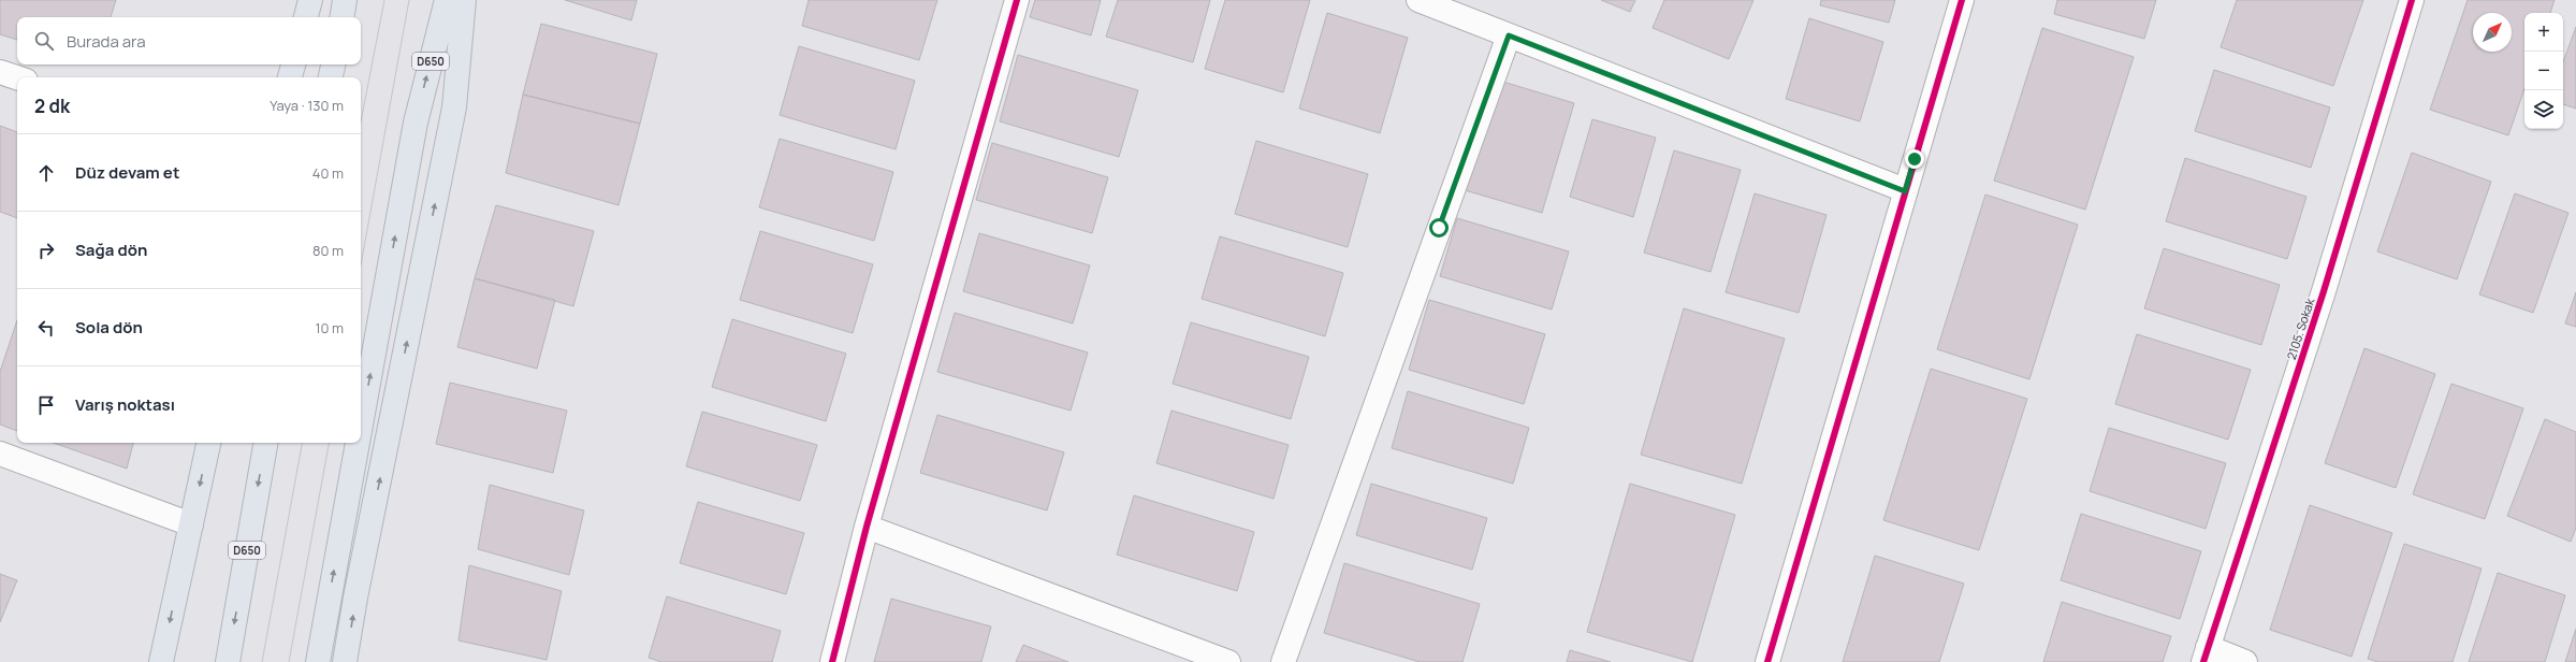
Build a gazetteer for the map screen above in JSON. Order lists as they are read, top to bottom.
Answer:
{
  "streets": {
    "highway": ["D650"],
    "street": ["2105. Sokak"]
  },
  "north": "top right",
  "page": {
    "map_buttons": ["+", "−"],
    "search": "Burada ara",
    "heading": ["2 dk", "Yaya · 130 m"],
    "list": [
      ["Düz devam et", "40 m"],
      ["Sağa dön", "80 m"],
      ["Sola dön", "10 m"],
      "Varış noktası"
    ]
  }
}
